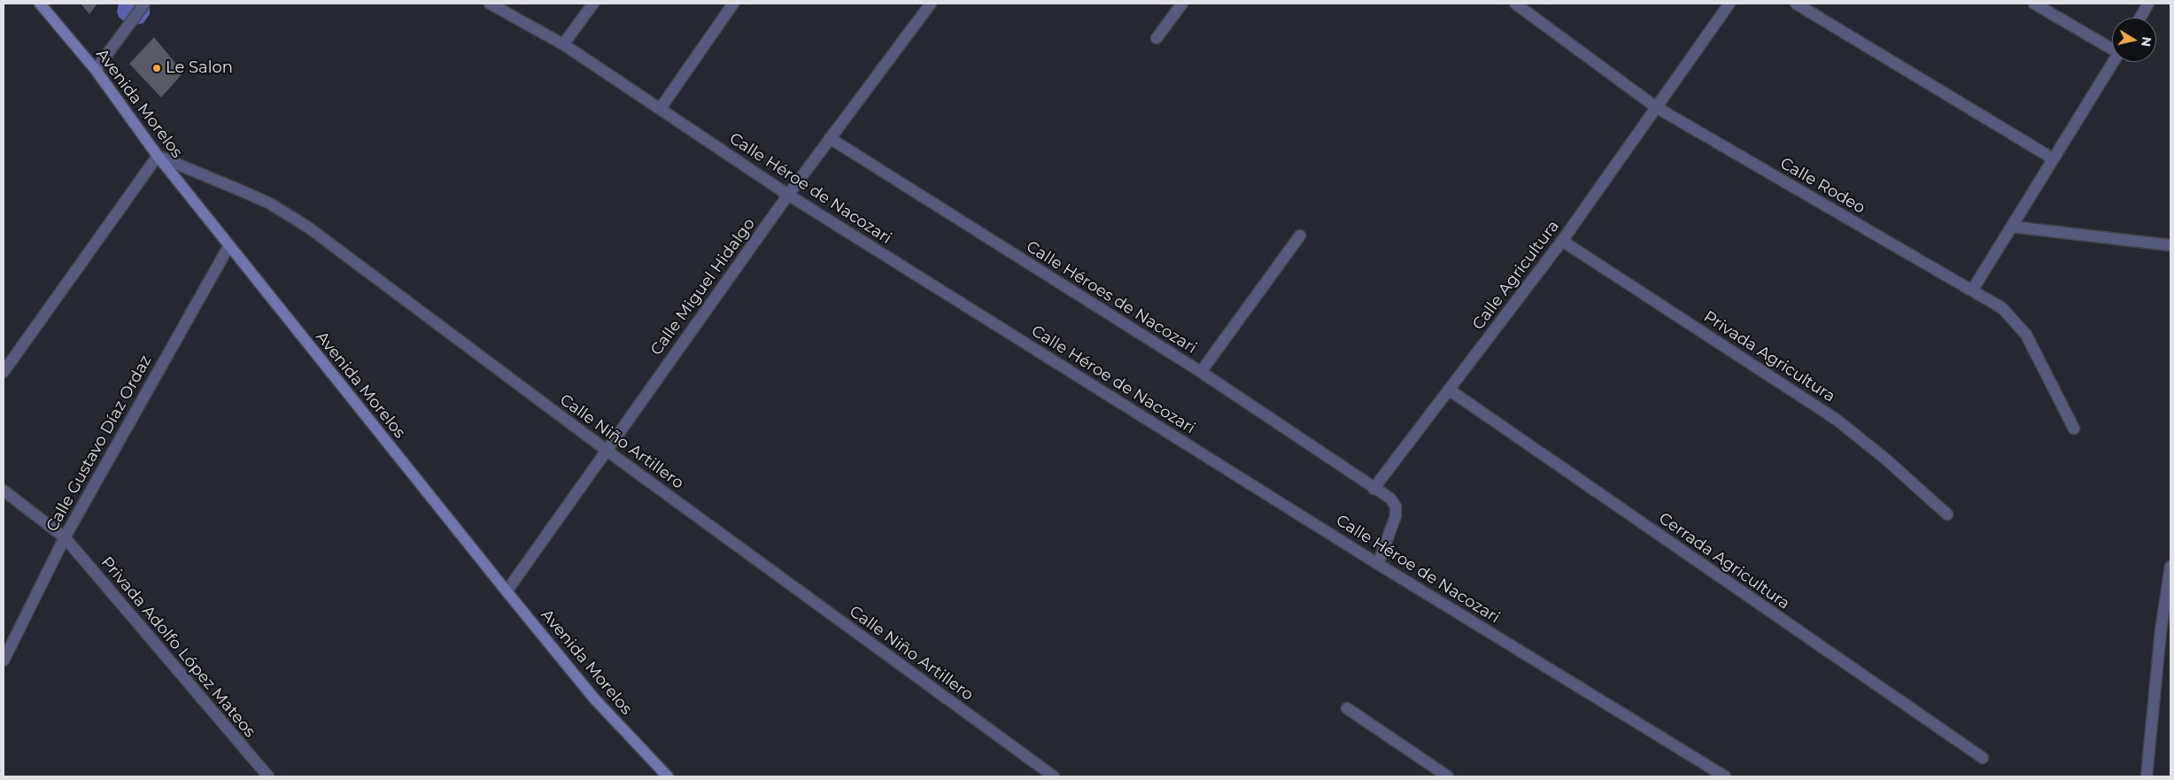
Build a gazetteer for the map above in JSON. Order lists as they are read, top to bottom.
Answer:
{
  "streets": {
    "main road": ["Avenida Morelos"],
    "street": [
      "Calle Rodeo",
      "Calle Héroe de Nacozari",
      "Calle Agricultura",
      "Calle Miguel Hidalgo",
      "Calle Héroes de Nacozari",
      "Privada Agricultura",
      "Calle Niño Artillero",
      "Calle Gustavo Díaz Ordaz",
      "Cerrada Agricultura",
      "Privada Adolfo López Mateos"
    ]
  },
  "crossings": [
    ["Avenida Morelos", "Calle Miguel Hidalgo"],
    ["Avenida Morelos", "Calle Niño Artillero"],
    ["Avenida Morelos", "Calle Gustavo Díaz Ordaz"],
    ["Calle Rodeo", "Calle Agricultura"],
    ["Calle Héroe de Nacozari", "Calle Miguel Hidalgo"],
    ["Calle Agricultura", "Calle Héroes de Nacozari"],
    ["Calle Agricultura", "Privada Agricultura"],
    ["Calle Agricultura", "Cerrada Agricultura"],
    ["Calle Miguel Hidalgo", "Calle Héroes de Nacozari"],
    ["Calle Miguel Hidalgo", "Calle Niño Artillero"],
    ["Calle Gustavo Díaz Ordaz", "Privada Adolfo López Mateos"]
  ],
  "places": ["Le Salon"],
  "north": "right"
}
